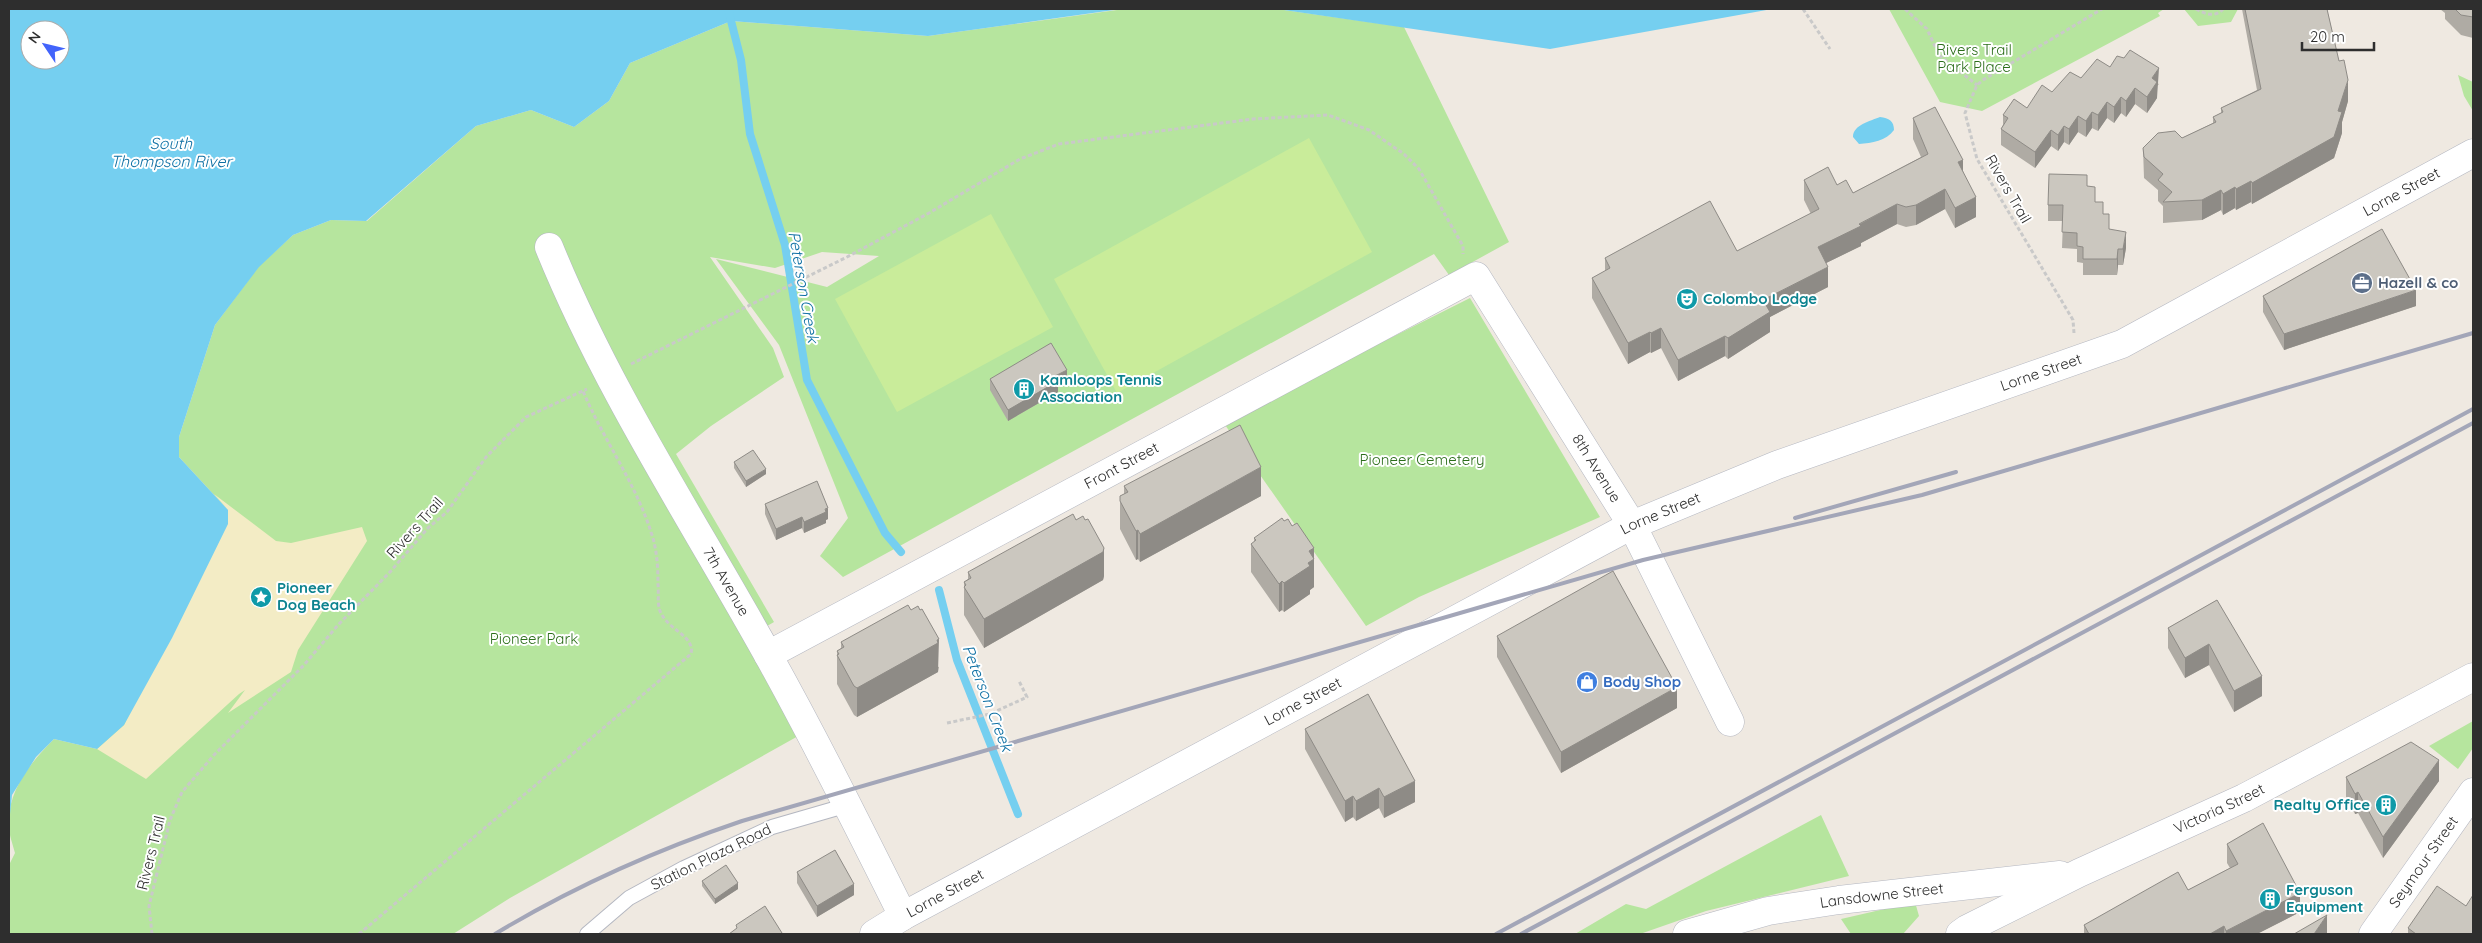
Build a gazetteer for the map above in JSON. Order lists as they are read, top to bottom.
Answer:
{
  "streets": {
    "street": [
      "Lorne Street",
      "Front Street",
      "8th Avenue",
      "7th Avenue",
      "Victoria Street",
      "Seymour Street",
      "Lansdowne Street"
    ],
    "lane": ["Station Plaza Road"],
    "path": ["Rivers Trail"]
  },
  "crossings": [
    ["Rivers Trail", "7th Avenue"],
    ["Lorne Street", "8th Avenue"],
    ["Lorne Street", "7th Avenue"],
    ["Front Street", "8th Avenue"],
    ["Front Street", "7th Avenue"],
    ["7th Avenue", "Station Plaza Road"],
    ["Victoria Street", "Lansdowne Street"]
  ],
  "water": ["South Thompson River", "Peterson Creek"],
  "parks": ["Rivers Trail Park Place", "Pioneer Cemetery", "Pioneer Park"],
  "places": {
    "office": ["Hazell & co"],
    "theatre": ["Colombo Lodge"],
    "building": ["Kamloops Tennis Association", "Realty Office", "Ferguson Equipment"],
    "place": ["Pioneer Dog Beach"],
    "shop": ["Body Shop"]
  },
  "scale_bar": "20 m",
  "north": "top left"
}
